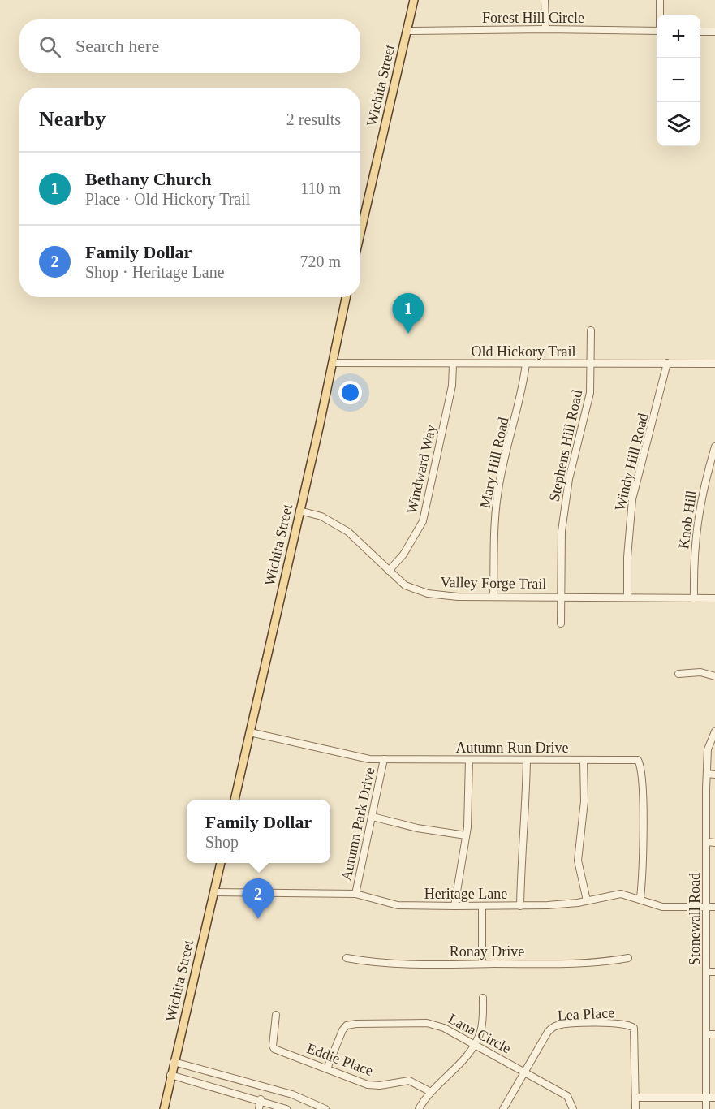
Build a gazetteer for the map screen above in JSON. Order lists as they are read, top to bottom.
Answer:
{
  "streets": {
    "main road": ["Wichita Street"],
    "street": [
      "Forest Hill Circle",
      "Old Hickory Trail",
      "Stephens Hill Road",
      "Windy Hill Road",
      "Mary Hill Road",
      "Windward Way",
      "Knob Hill",
      "Valley Forge Trail",
      "Autumn Run Drive",
      "Autumn Park Drive",
      "Heritage Lane",
      "Stonewall Road",
      "Ronay Drive",
      "Lea Place",
      "Lana Circle",
      "Eddie Place"
    ]
  },
  "crossings": [
    ["Forest Hill Circle", "Wichita Street"],
    ["Wichita Street", "Old Hickory Trail"],
    ["Wichita Street", "Valley Forge Trail"],
    ["Wichita Street", "Autumn Run Drive"],
    ["Wichita Street", "Heritage Lane"],
    ["Old Hickory Trail", "Stephens Hill Road"],
    ["Old Hickory Trail", "Windy Hill Road"],
    ["Old Hickory Trail", "Mary Hill Road"],
    ["Old Hickory Trail", "Windward Way"],
    ["Stephens Hill Road", "Valley Forge Trail"],
    ["Windy Hill Road", "Valley Forge Trail"],
    ["Mary Hill Road", "Valley Forge Trail"],
    ["Windward Way", "Valley Forge Trail"],
    ["Knob Hill", "Valley Forge Trail"],
    ["Autumn Run Drive", "Autumn Park Drive"],
    ["Autumn Run Drive", "Heritage Lane"],
    ["Autumn Park Drive", "Heritage Lane"],
    ["Heritage Lane", "Stonewall Road"],
    ["Lea Place", "Lana Circle"],
    ["Lana Circle", "Eddie Place"]
  ],
  "page": {
    "map_buttons": ["+", "−"],
    "search": "Search here",
    "heading": ["Nearby", "2 results"],
    "list": [
      {
        "mark": "1",
        "name": "Bethany Church",
        "note": "Place · Old Hickory Trail",
        "value": "110 m"
      },
      {
        "mark": "2",
        "name": "Family Dollar",
        "note": "Shop · Heritage Lane",
        "value": "720 m"
      }
    ],
    "pins": ["1", "2"],
    "popup": ["Family Dollar", "Shop"]
  }
}
